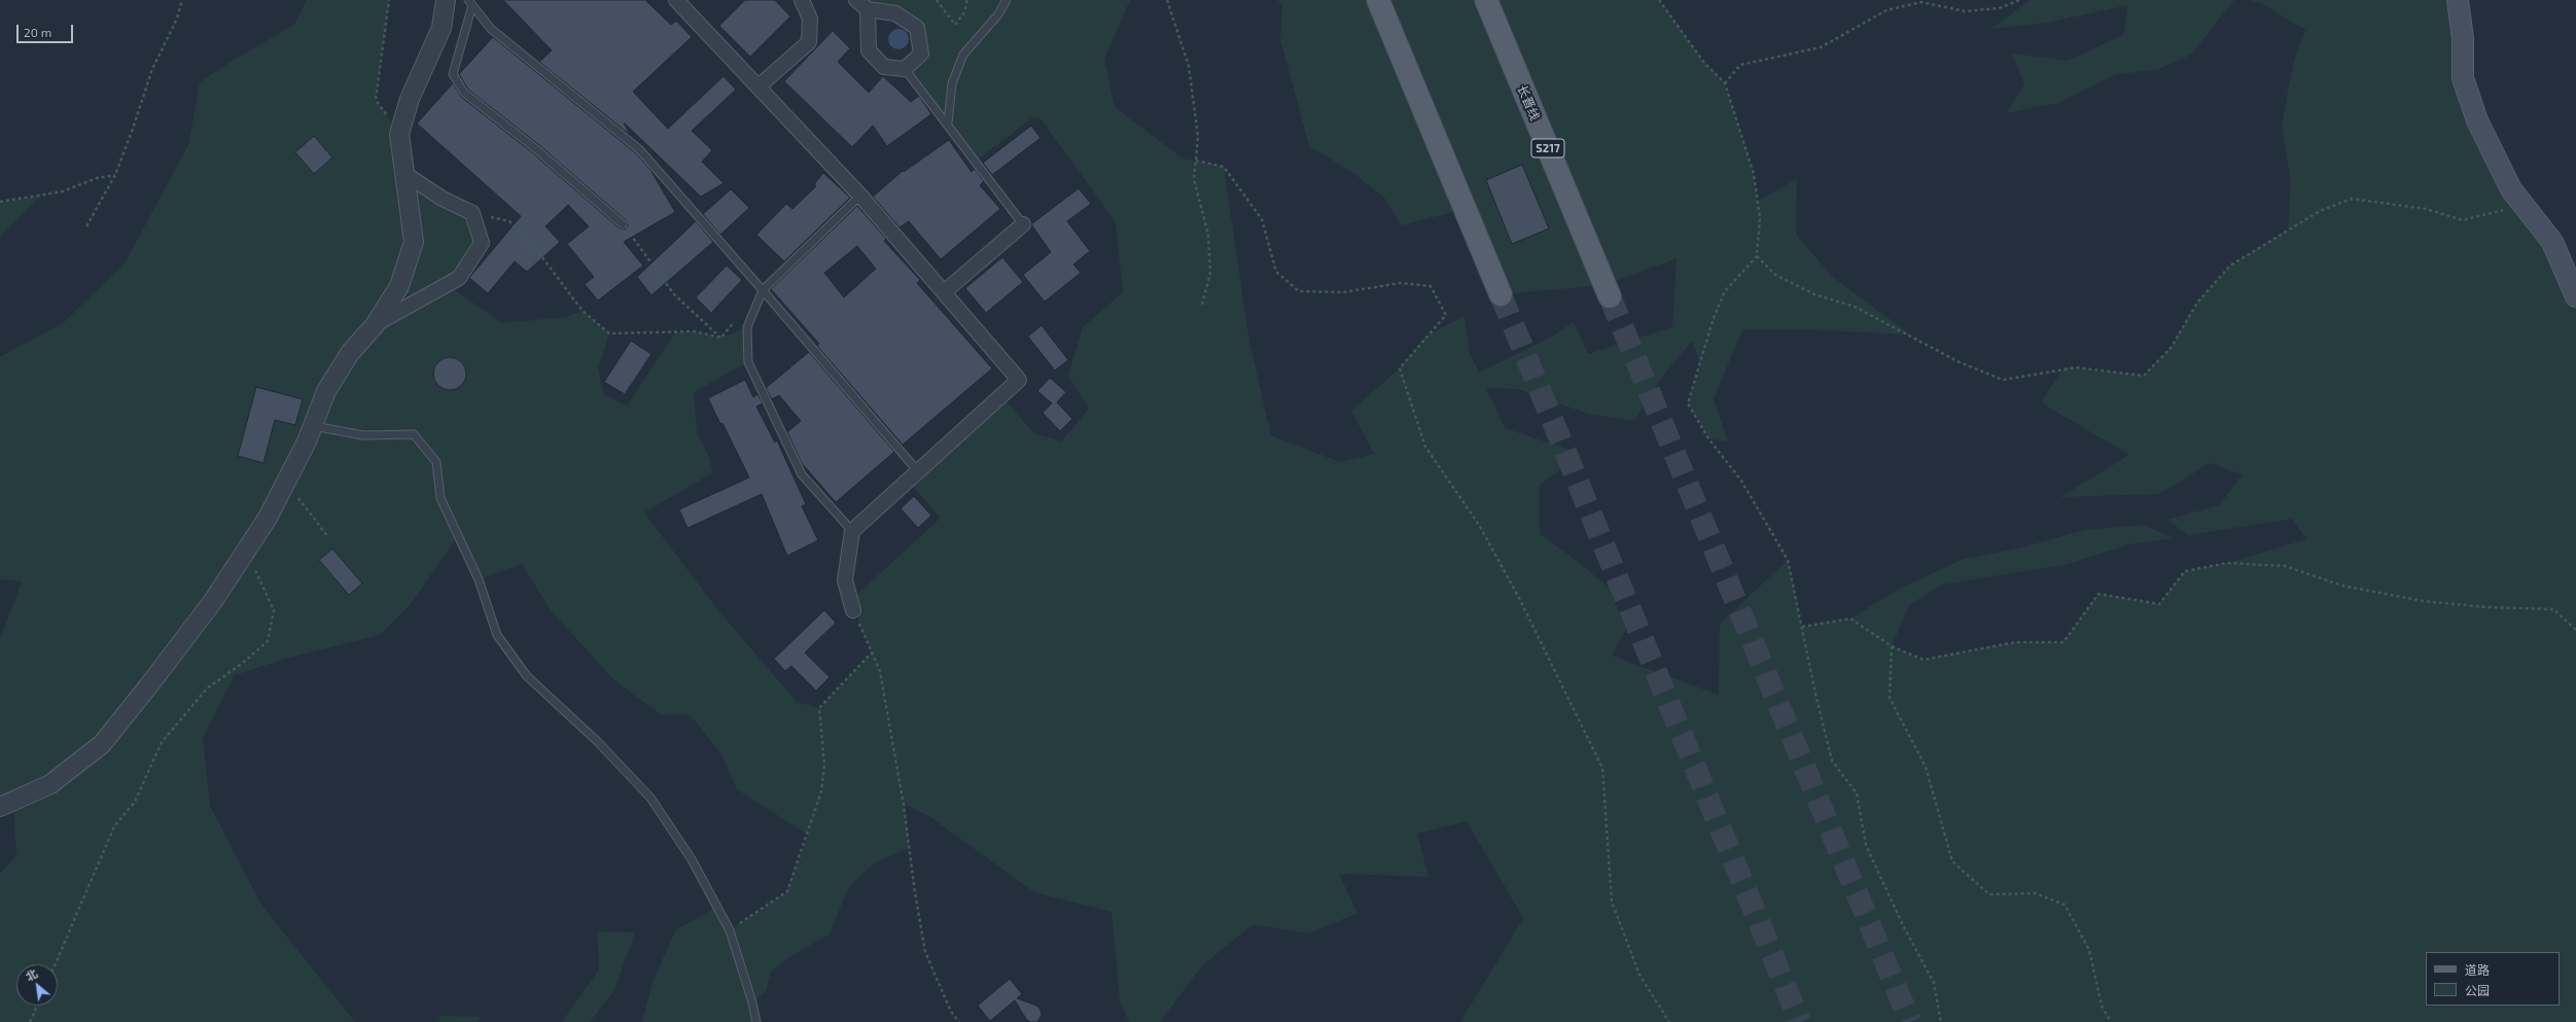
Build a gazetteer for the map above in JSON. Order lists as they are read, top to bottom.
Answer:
{
  "streets": {
    "main road": ["长晋线", "S217"]
  },
  "legend": ["道路", "公园"],
  "scale_bar": "20 m",
  "north": "top left"
}
